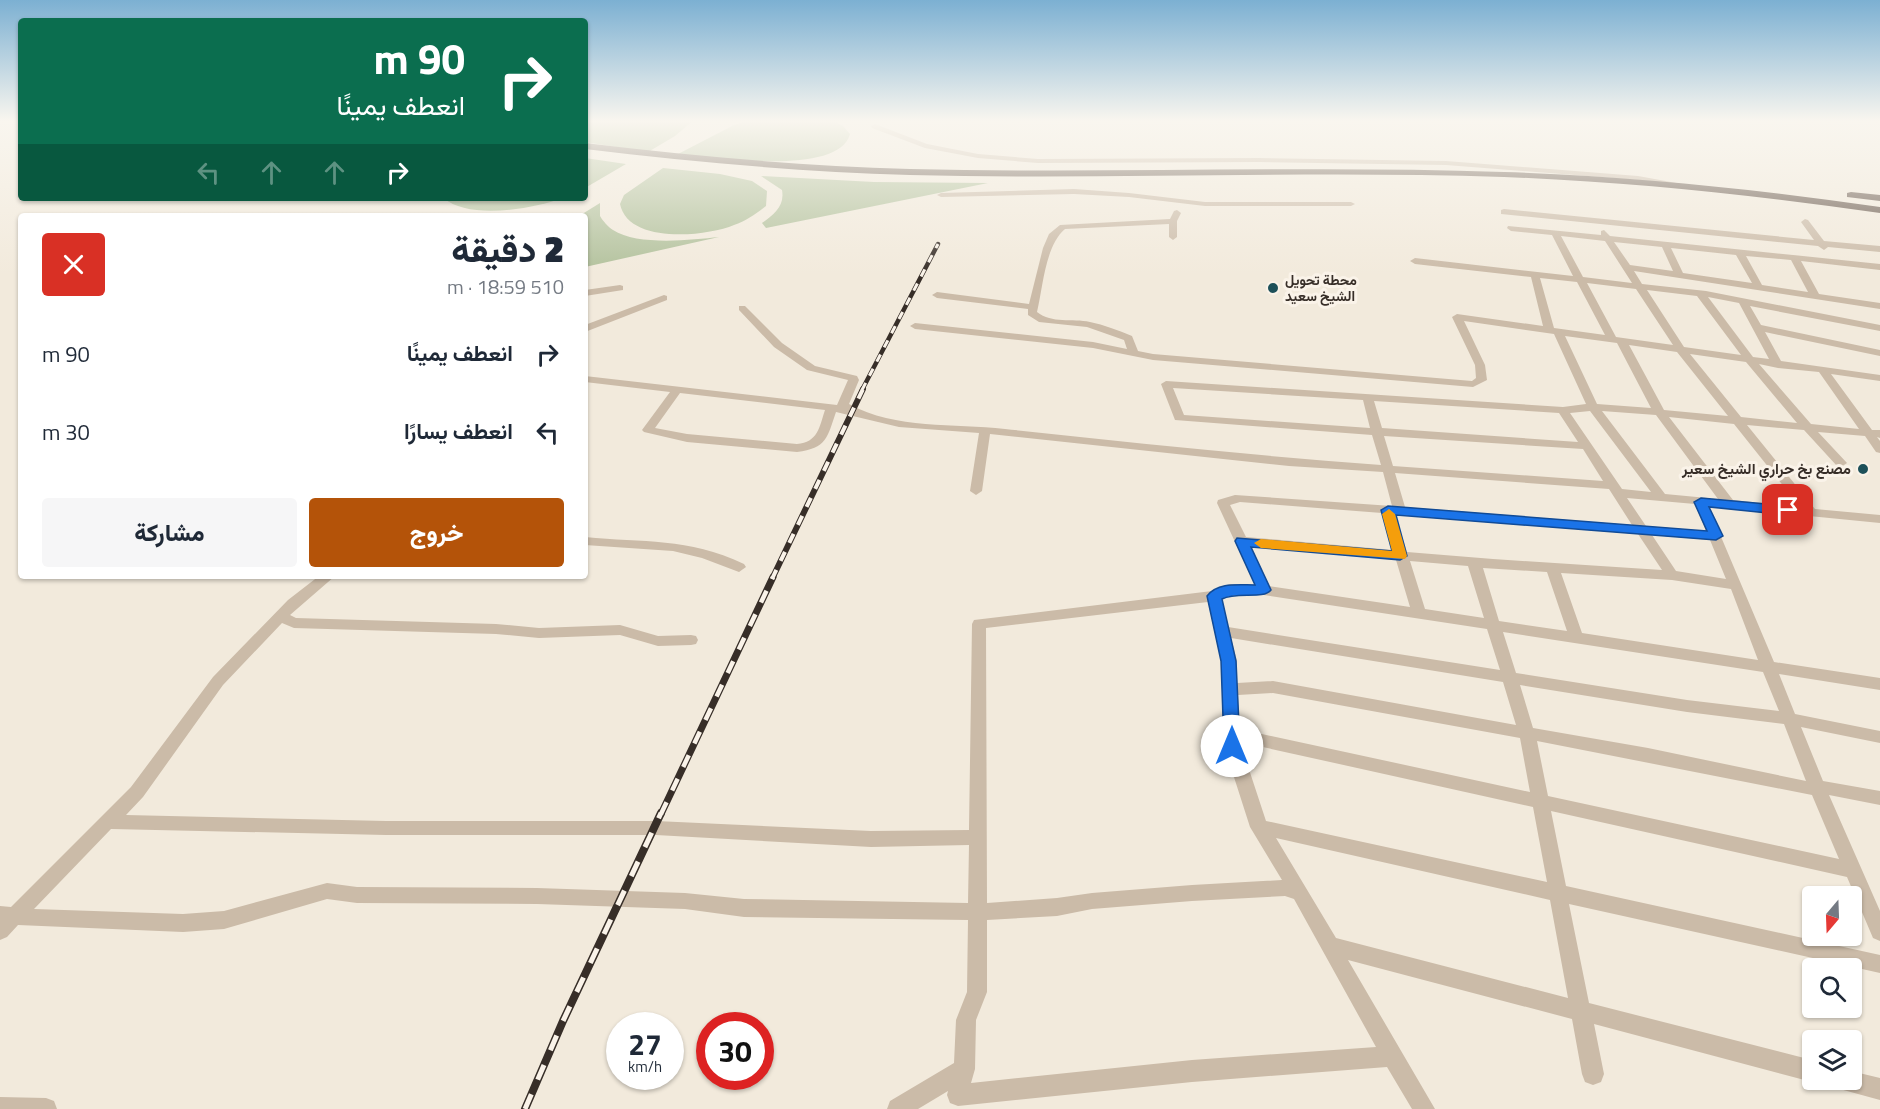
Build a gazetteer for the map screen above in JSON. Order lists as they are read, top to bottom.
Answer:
{
  "places": ["محطة تحويل الشيخ سعيد", "مصنع بخ حراري الشيخ سعير"],
  "north": "bottom",
  "page": {
    "turn": ["90 m", "انعطف يمينًا"],
    "heading": ["2 دقيقة", "510 m · 18:59"],
    "list": [
      {
        "name": "انعطف يمينًا",
        "value": "90 m"
      },
      {
        "name": "انعطف يسارًا",
        "value": "30 m"
      }
    ],
    "buttons": ["خروج", "مشاركة"],
    "speed": "27 km/h",
    "limit": "30"
  }
}
